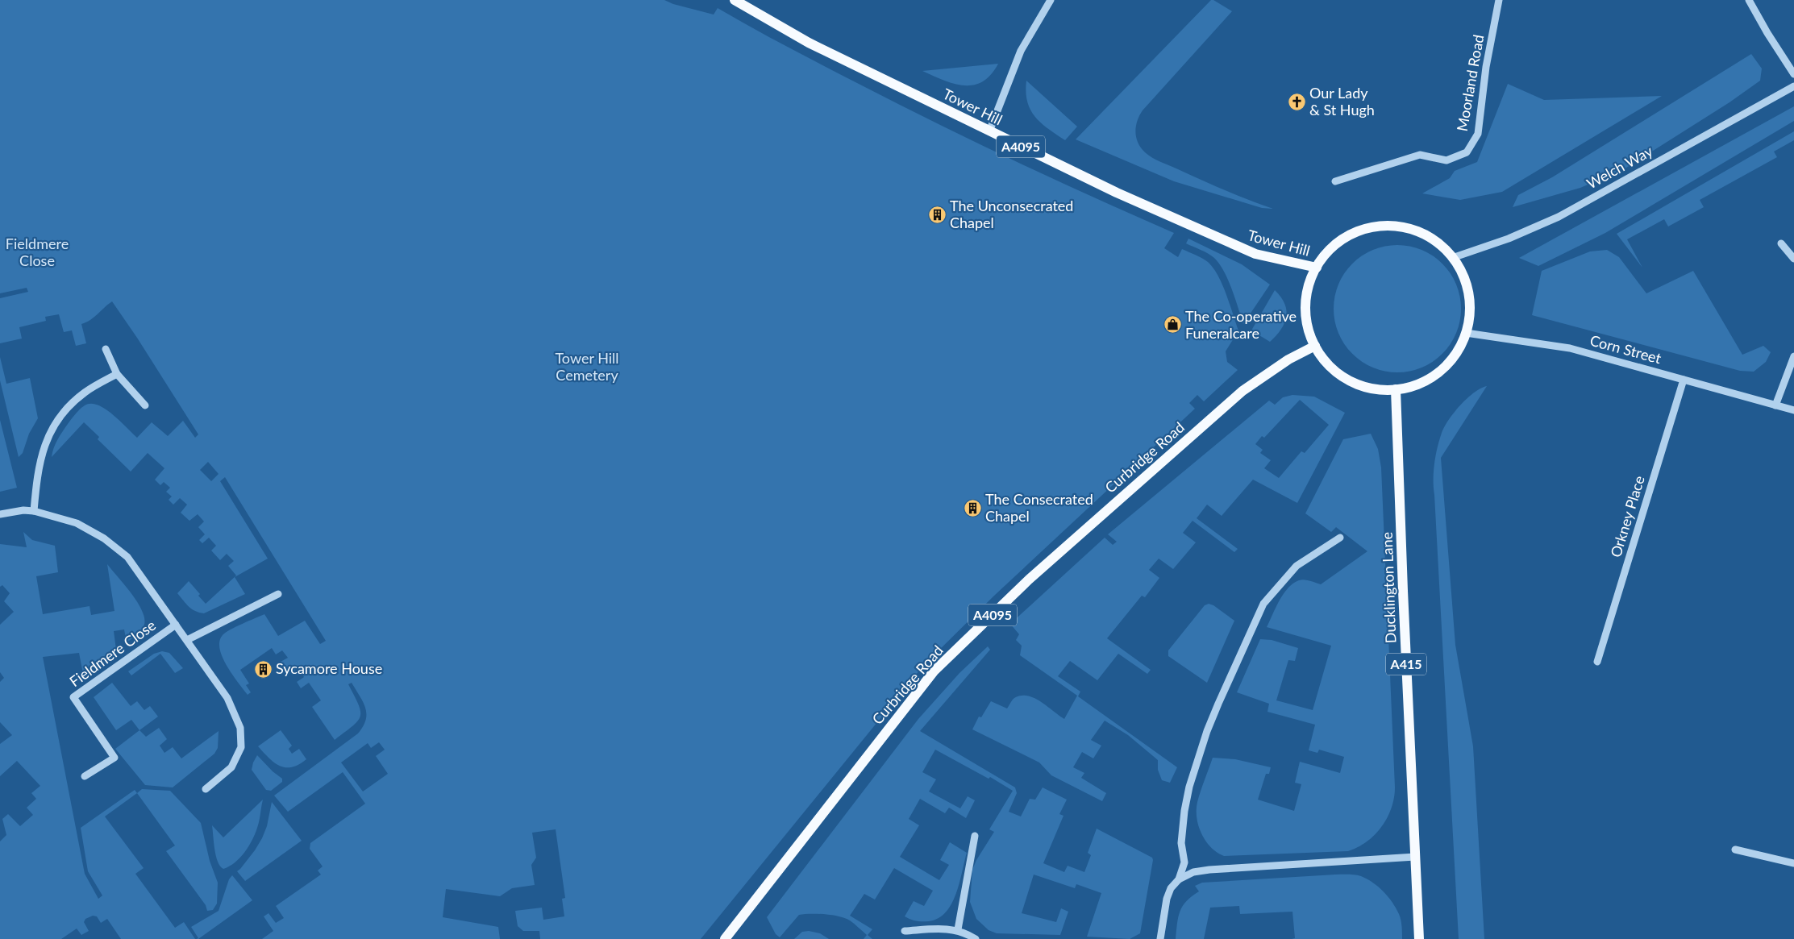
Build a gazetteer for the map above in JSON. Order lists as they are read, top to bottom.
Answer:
{
  "streets": {
    "main road": [
      "Tower Hill",
      "A4095",
      "Curbridge Road",
      "Ducklington Lane",
      "A415"
    ],
    "street": [
      "Moorland Road",
      "Welch Way",
      "Corn Street",
      "Orkney Place",
      "Fieldmere Close"
    ]
  },
  "crossings": [
    ["Corn Street", "Orkney Place"]
  ],
  "parks": ["Fieldmere Close", "Tower Hill Cemetery"],
  "places": {
    "church": ["Our Lady & St Hugh"],
    "building": ["The Unconsecrated Chapel", "The Consecrated Chapel", "Sycamore House"],
    "shop": ["The Co-operative Funeralcare"]
  }
}
